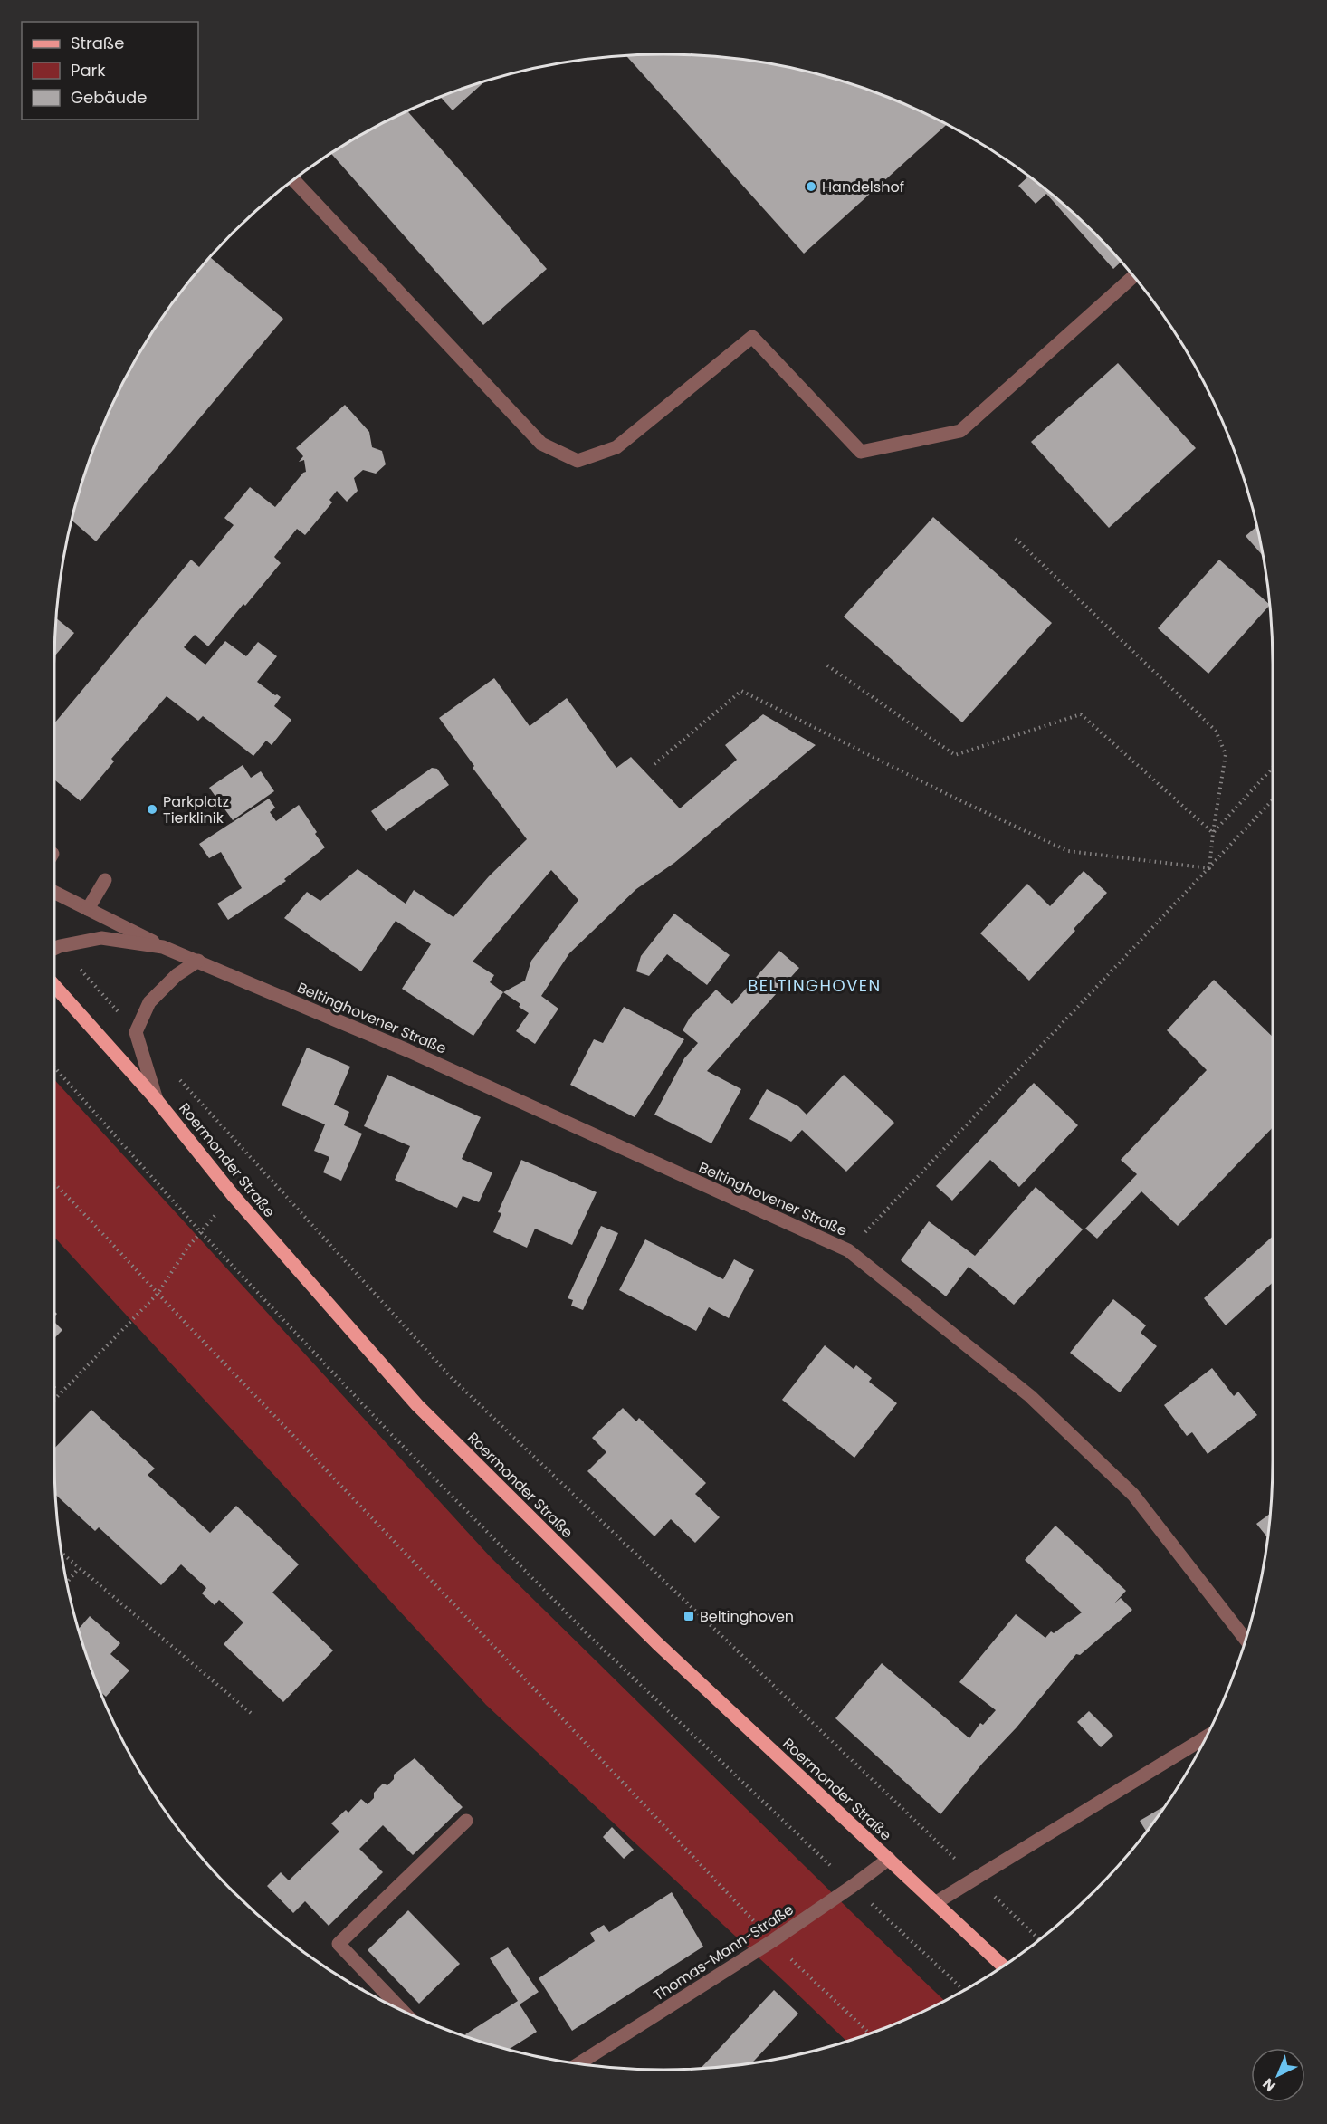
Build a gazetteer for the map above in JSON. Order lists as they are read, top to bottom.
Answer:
{
  "streets": {
    "main road": ["Roermonder Straße"],
    "street": ["Beltinghovener Straße", "Thomas-Mann-Straße"]
  },
  "crossings": [
    ["Roermonder Straße", "Thomas-Mann-Straße"]
  ],
  "districts": ["BELTINGHOVEN"],
  "places": {
    "other": ["Handelshof", "Parkplatz Tierklinik"],
    "transit": ["Beltinghoven"]
  },
  "legend": ["Straße", "Park", "Gebäude"],
  "north": "bottom left"
}
